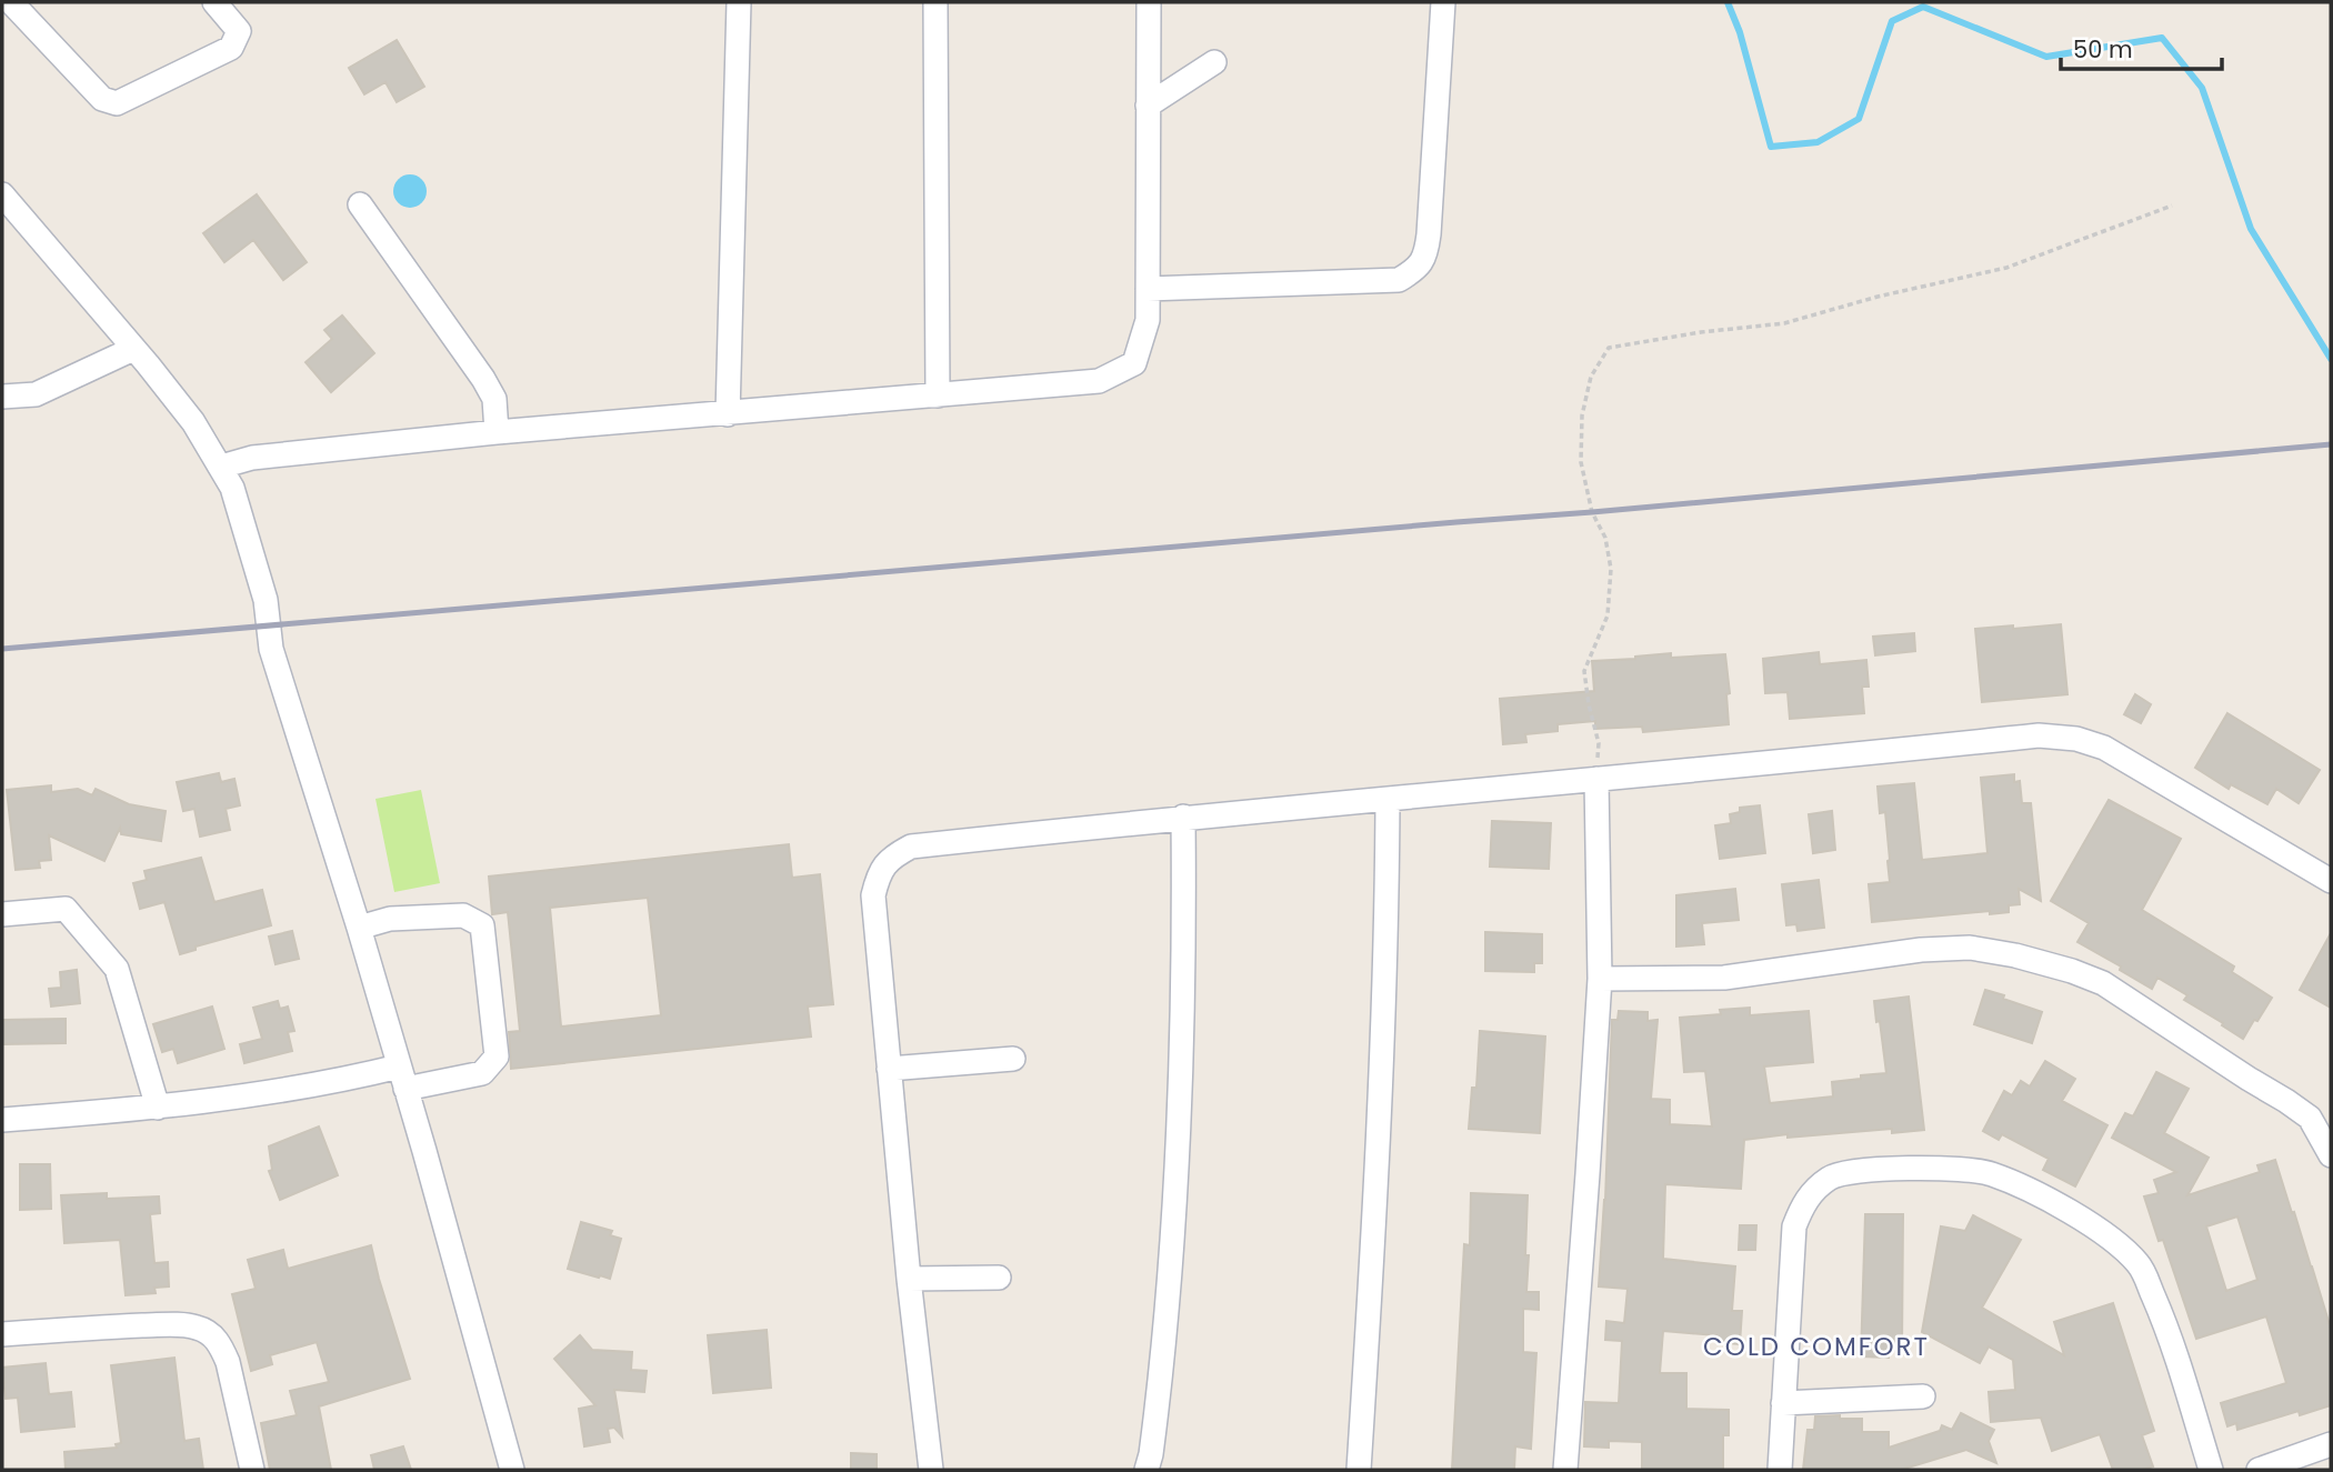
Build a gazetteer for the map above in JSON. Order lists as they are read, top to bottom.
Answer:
{
  "districts": ["COLD COMFORT"],
  "scale_bar": "50 m"
}
